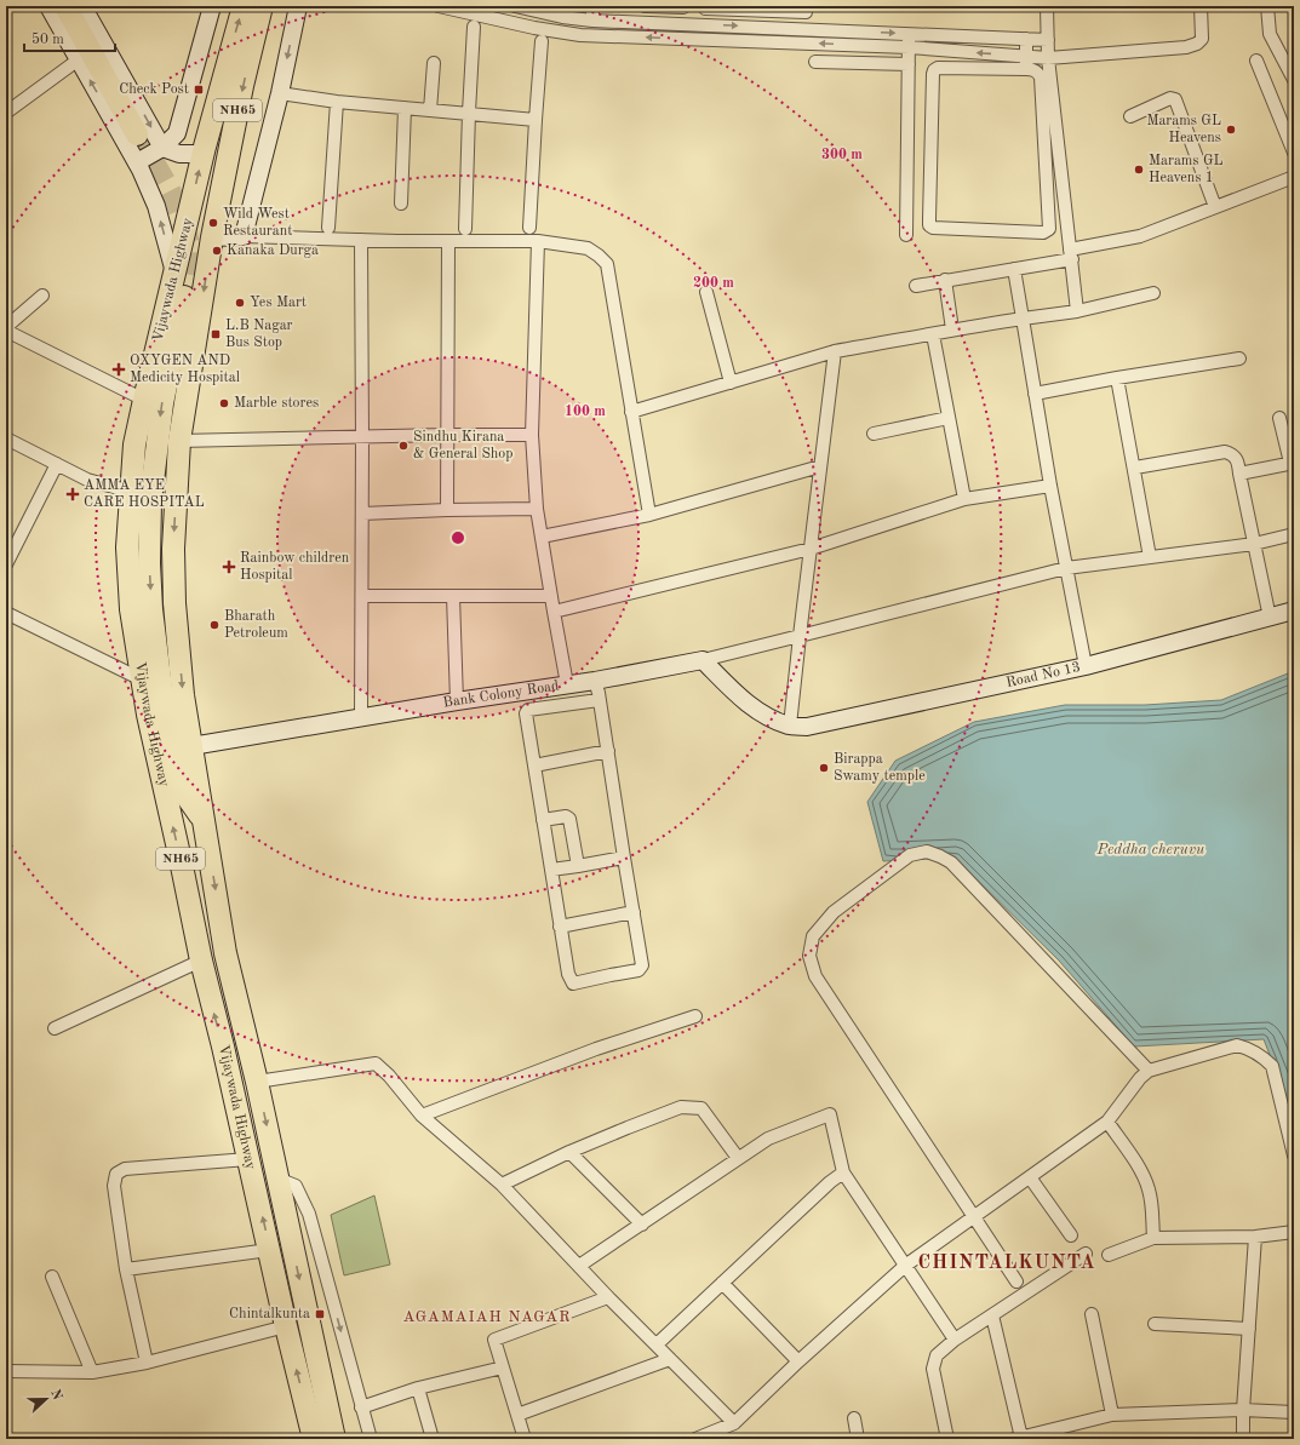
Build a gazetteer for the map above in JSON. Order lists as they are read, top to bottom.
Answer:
{
  "streets": {
    "highway": ["NH65", "Vijaywada Highway"],
    "street": ["Road No 13", "Bank Colony Road"]
  },
  "crossings": [
    ["Vijaywada Highway", "Bank Colony Road"]
  ],
  "districts": ["CHINTALKUNTA", "AGAMAIAH NAGAR"],
  "water": ["Peddha cheruvu"],
  "places": {
    "transit": ["Check Post", "L.B Nagar Bus Stop", "Chintalkunta"],
    "other": [
      "Marams GL Heavens",
      "Marams GL Heavens 1",
      "Wild West Restaurant",
      "Kanaka Durga",
      "Yes Mart",
      "Marble stores",
      "Sindhu Kirana & General Shop",
      "Bharath Petroleum",
      "Birappa Swamy temple"
    ],
    "health": ["OXYGEN AND Medicity Hospital", "AMMA EYE CARE HOSPITAL", "Rainbow children Hospital"]
  },
  "scale_bar": "50 m",
  "north": "right",
  "rings": ["300 m", "200 m", "100 m"]
}
